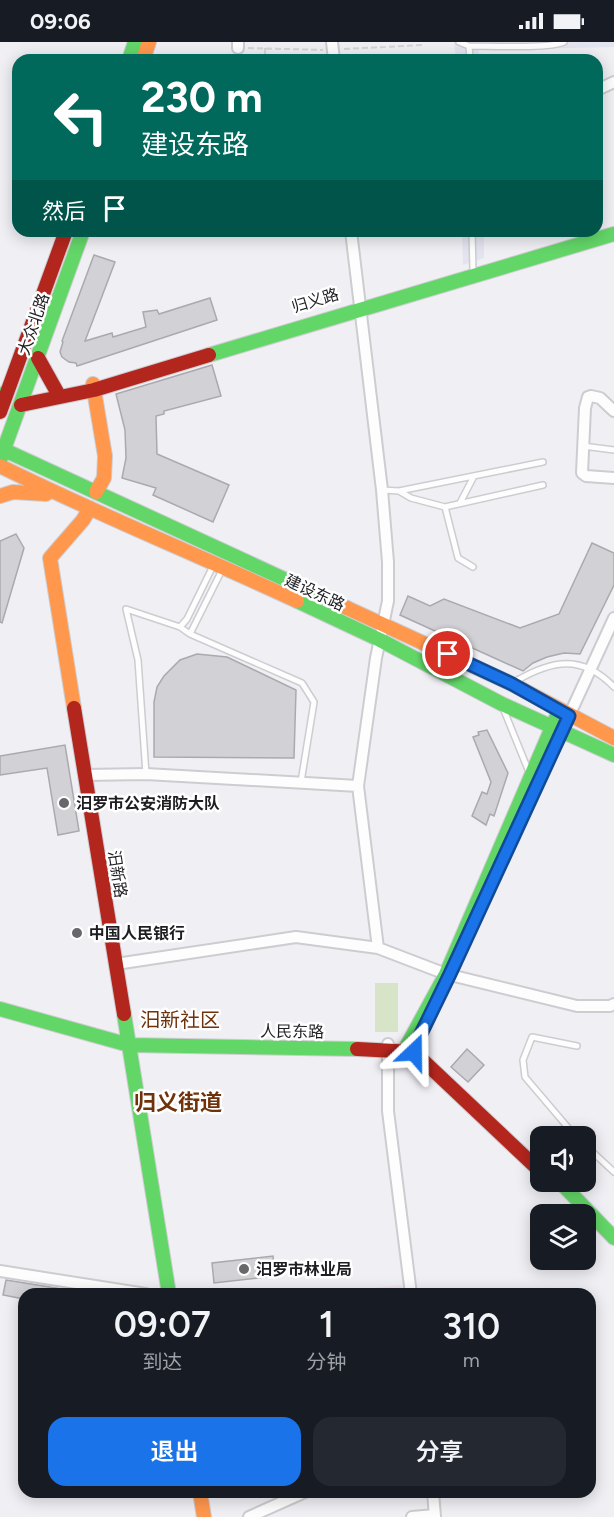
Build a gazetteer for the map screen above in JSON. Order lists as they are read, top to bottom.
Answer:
{
  "streets": {
    "street": [
      "归义路",
      "大众北路",
      "建设东路",
      "汨新路",
      "人民东路"
    ]
  },
  "crossings": [
    ["大众北路", "建设东路"],
    ["建设东路", "汨新路"],
    ["汨新路", "人民东路"]
  ],
  "districts": ["汨新社区", "归义街道"],
  "places": ["汨罗市公安消防大队", "中国人民银行", "汨罗市林业局"],
  "page": {
    "status": "09:06",
    "turn": ["230 m", "建设东路"],
    "then": "然后",
    "eta": [
      "09:07",
      "到达",
      "1",
      "分钟",
      "310",
      "m"
    ],
    "buttons": ["退出", "分享"]
  }
}
